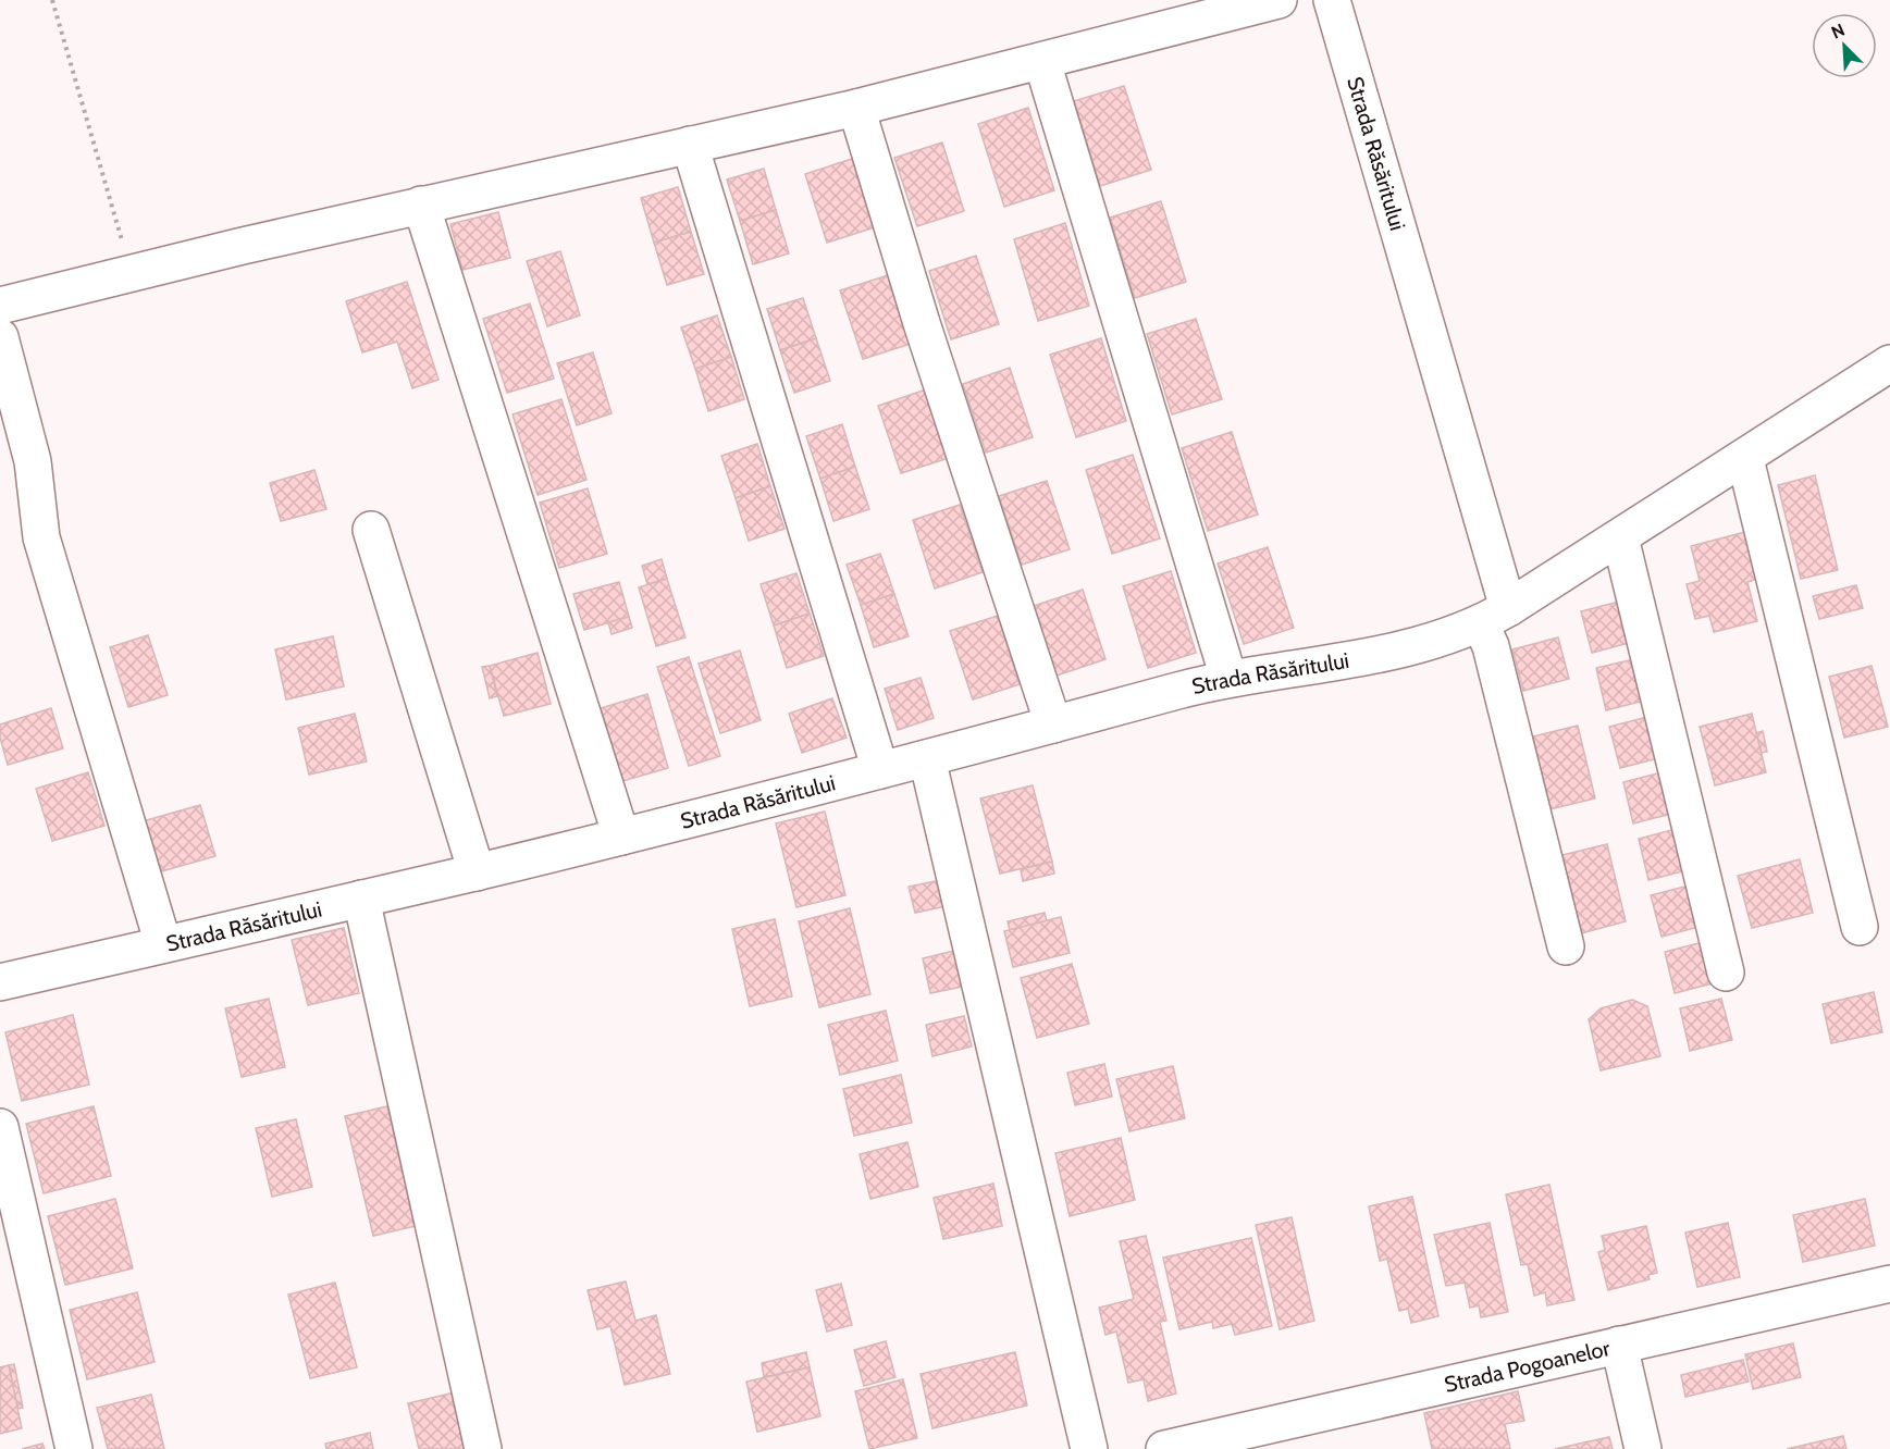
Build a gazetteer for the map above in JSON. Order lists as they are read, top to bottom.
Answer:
{
  "streets": {
    "street": ["Strada Răsăritului", "Strada Pogoanelor"]
  },
  "north": "top left"
}
